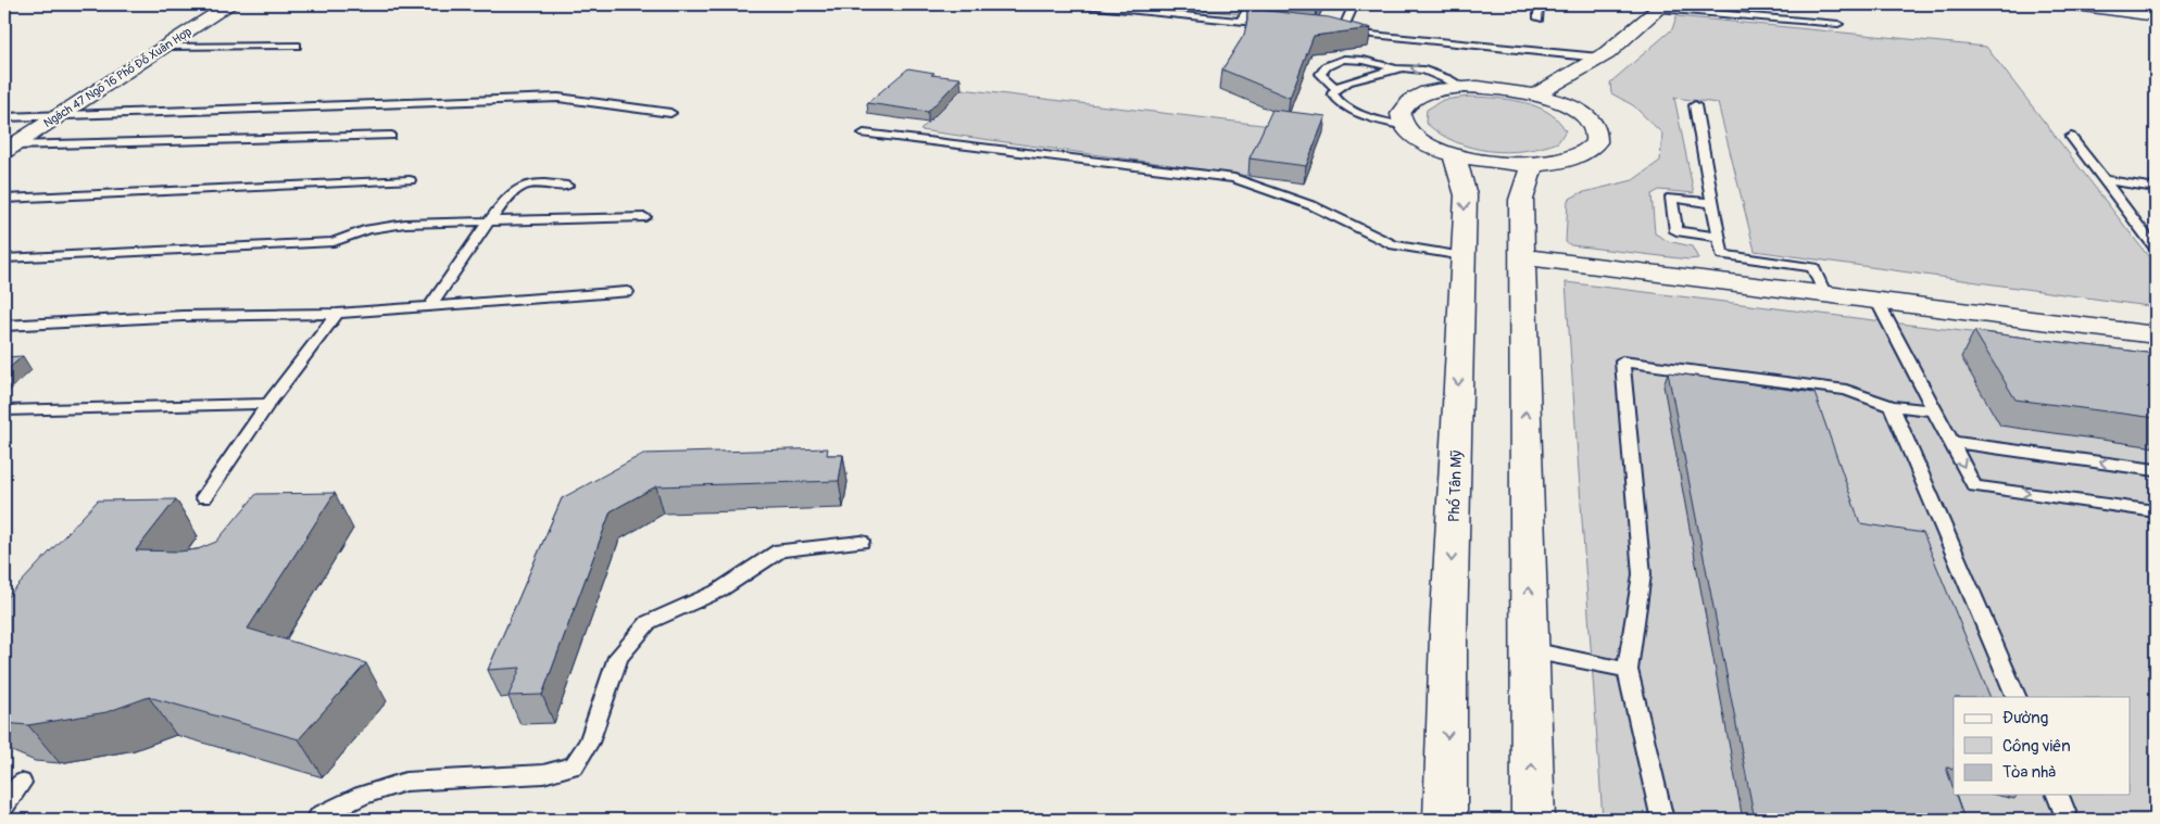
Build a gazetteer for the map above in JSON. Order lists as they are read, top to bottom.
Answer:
{
  "streets": {
    "street": ["Ngách 47 Ngõ 16 Phố Đỗ Xuân Hợp", "Phố Tân Mỹ"]
  },
  "legend": ["Đường", "Công viên", "Tòa nhà"]
}
